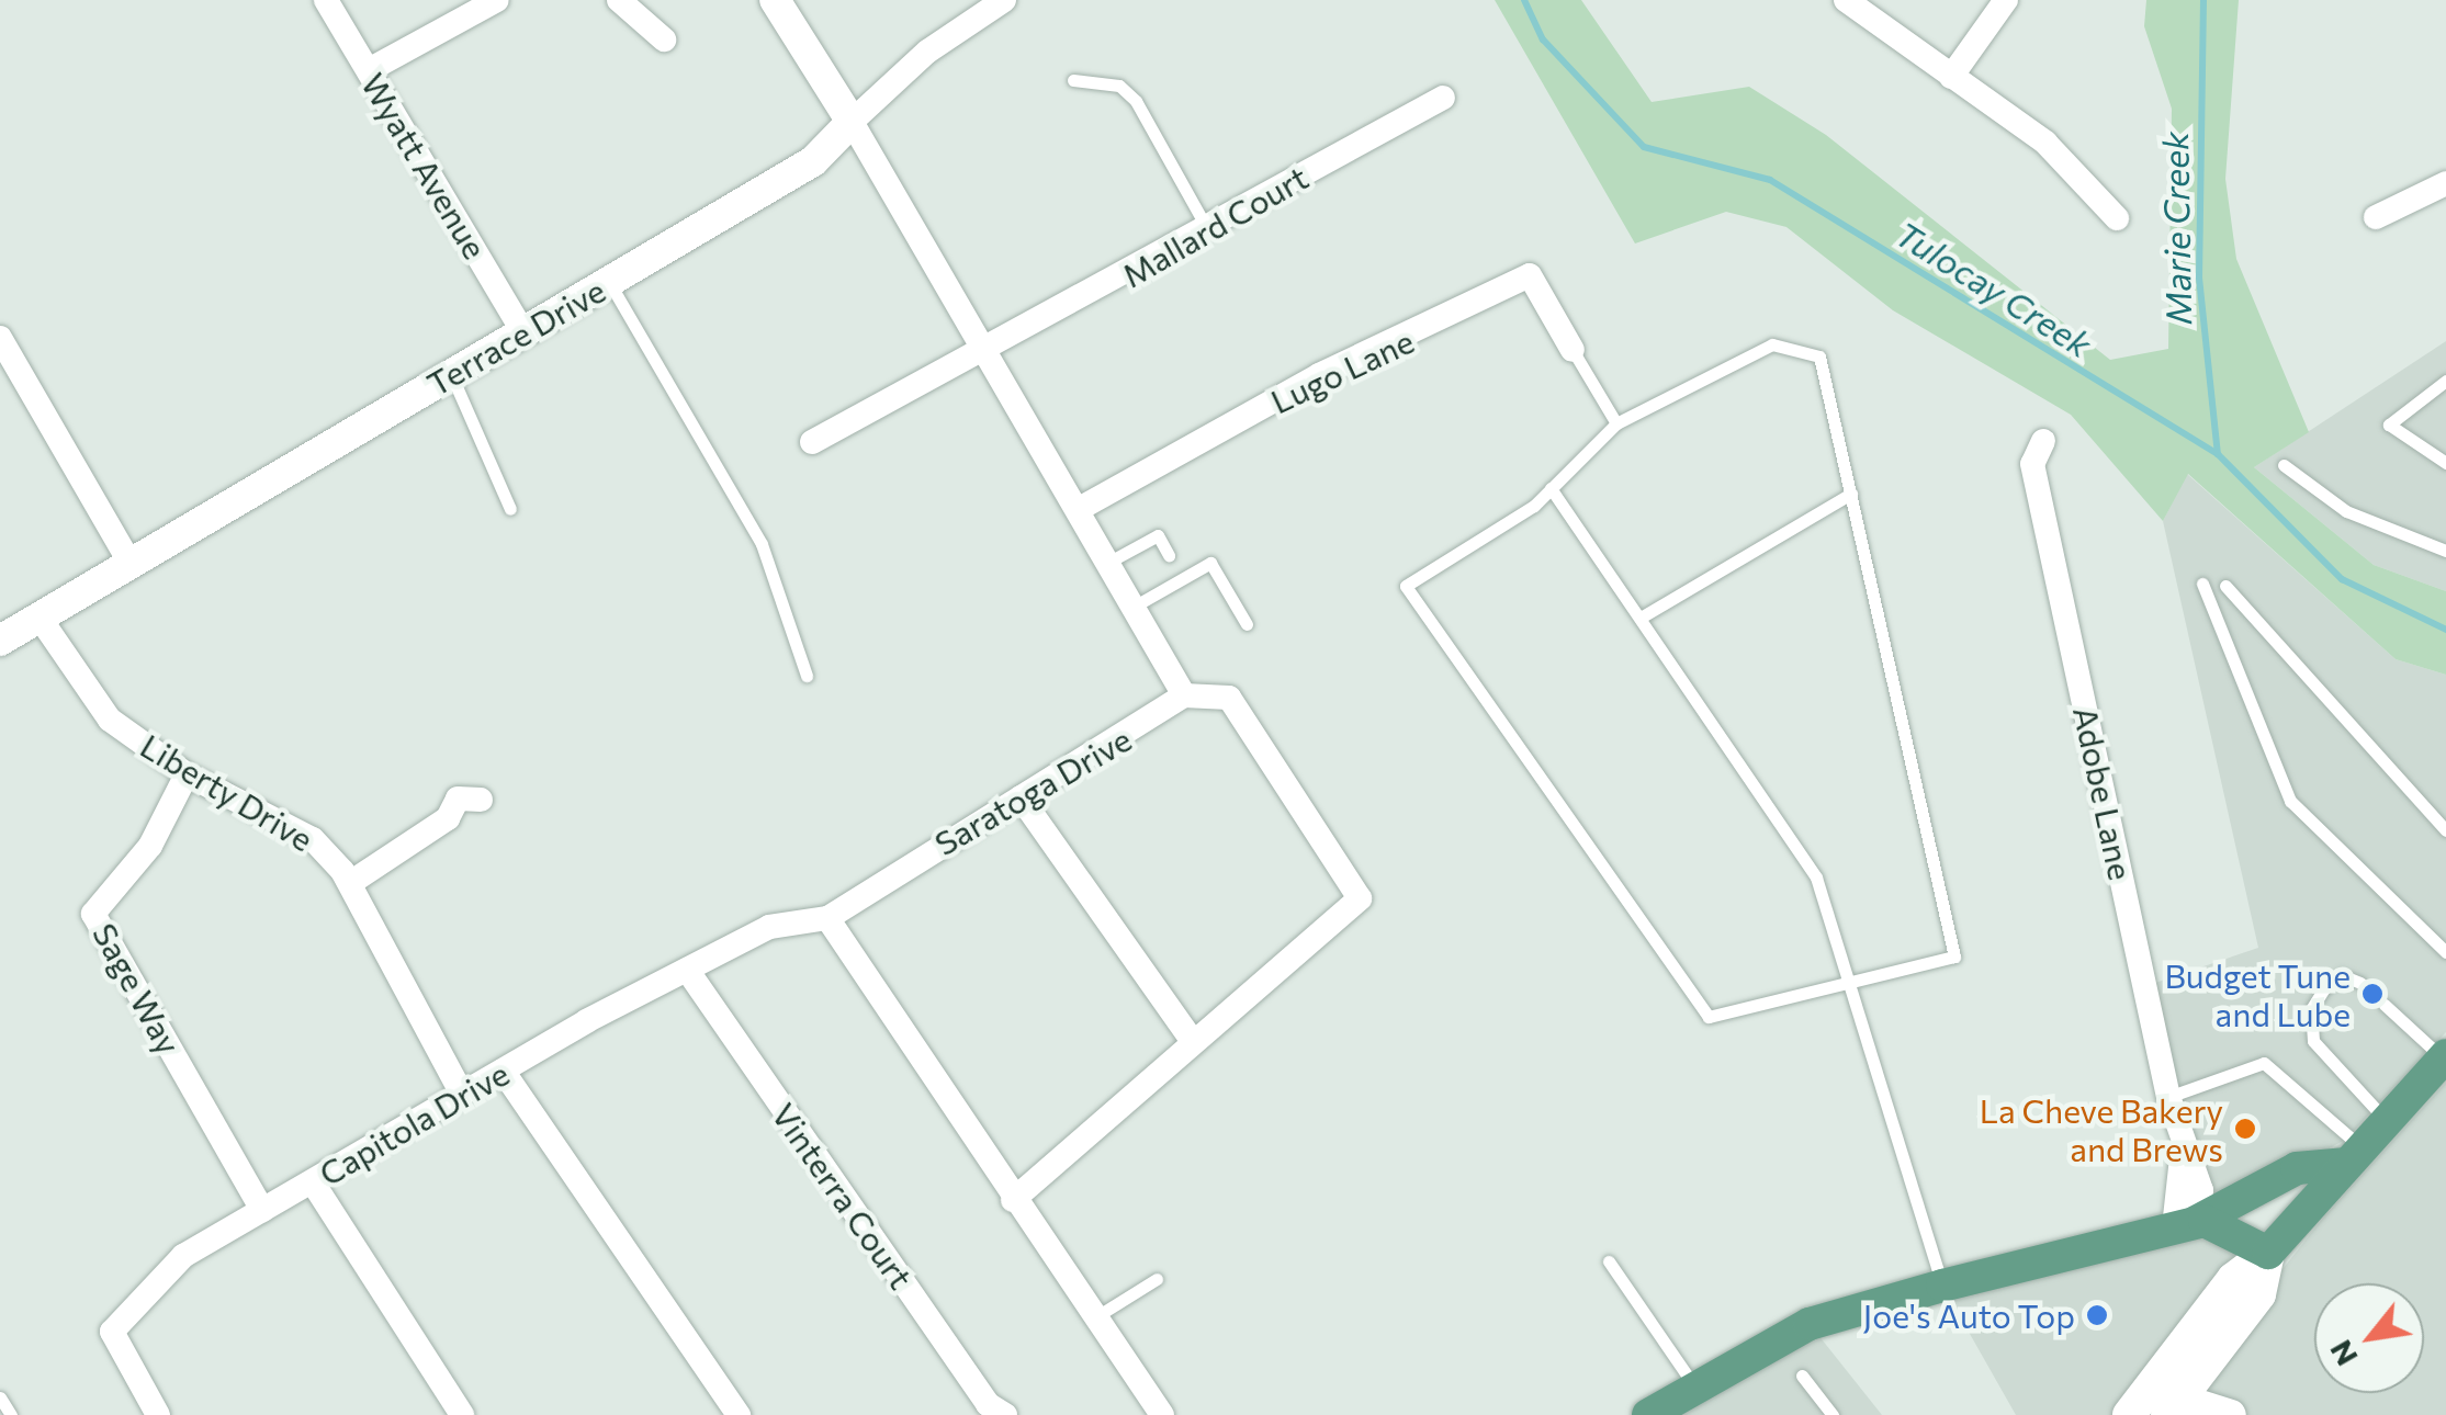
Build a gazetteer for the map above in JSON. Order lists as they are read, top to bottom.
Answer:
{
  "streets": {
    "street": [
      "Wyatt Avenue",
      "Mallard Court",
      "Terrace Drive",
      "Lugo Lane",
      "Saratoga Drive",
      "Liberty Drive",
      "Adobe Lane",
      "Sage Way",
      "Capitola Drive",
      "Vinterra Court"
    ]
  },
  "crossings": [
    ["Wyatt Avenue", "Terrace Drive"],
    ["Terrace Drive", "Liberty Drive"],
    ["Saratoga Drive", "Capitola Drive"],
    ["Liberty Drive", "Sage Way"],
    ["Liberty Drive", "Capitola Drive"],
    ["Sage Way", "Capitola Drive"],
    ["Capitola Drive", "Vinterra Court"]
  ],
  "water": ["Marie Creek", "Tulocay Creek"],
  "places": ["Budget Tune and Lube", "La Cheve Bakery and Brews", "Joe's Auto Top"],
  "north": "bottom left"
}
